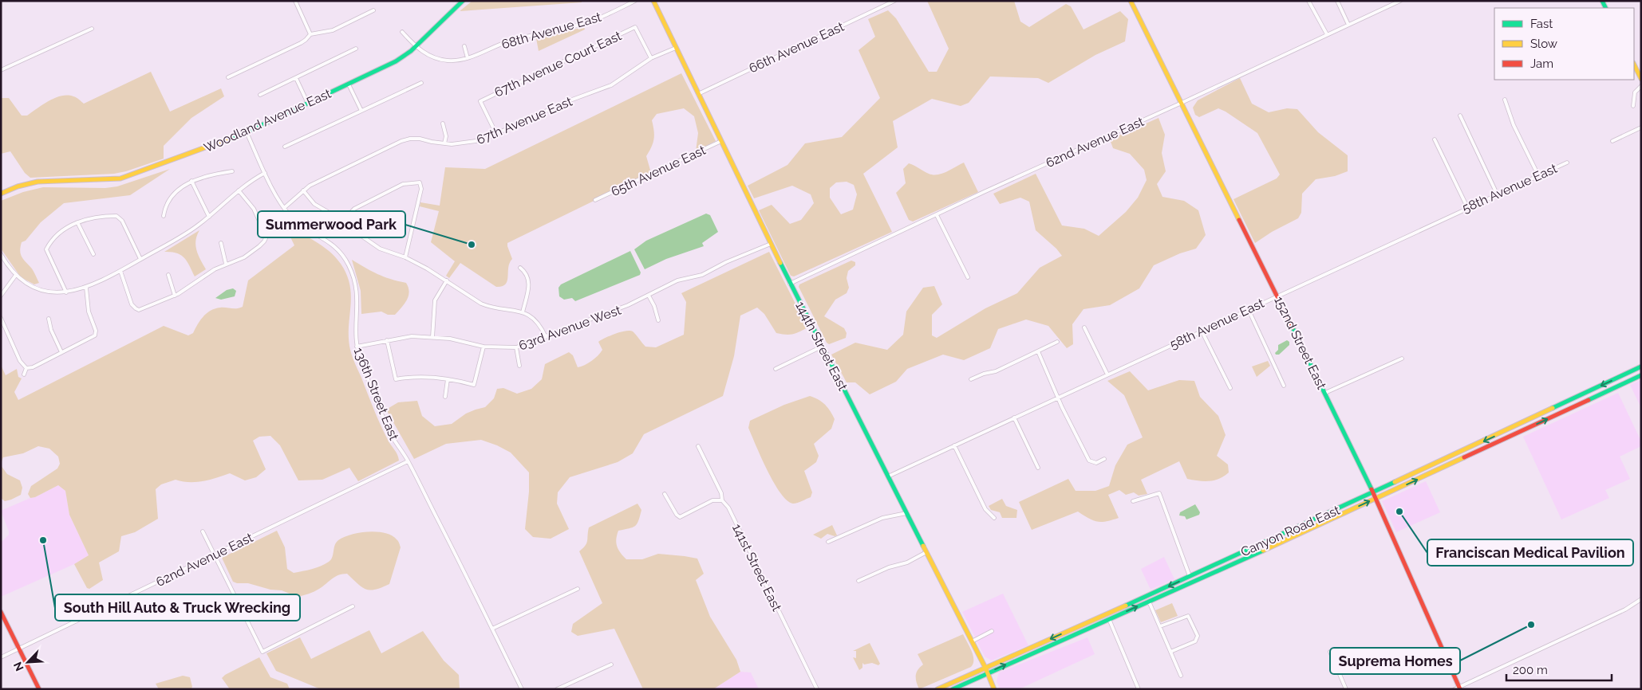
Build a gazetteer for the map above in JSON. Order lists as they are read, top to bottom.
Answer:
{
  "streets": {
    "street": [
      "68th Avenue East",
      "66th Avenue East",
      "67th Avenue Court East",
      "Woodland Avenue East",
      "67th Avenue East",
      "62nd Avenue East",
      "65th Avenue East",
      "58th Avenue East",
      "63rd Avenue West",
      "152nd Street East",
      "144th Street East",
      "136th Street East",
      "Canyon Road East",
      "141st Street East"
    ]
  },
  "crossings": [
    ["68th Avenue East", "Woodland Avenue East"],
    ["66th Avenue East", "144th Street East"],
    ["67th Avenue Court East", "67th Avenue East"],
    ["Woodland Avenue East", "136th Street East"],
    ["67th Avenue East", "144th Street East"],
    ["67th Avenue East", "136th Street East"],
    ["62nd Avenue East", "152nd Street East"],
    ["62nd Avenue East", "144th Street East"],
    ["62nd Avenue East", "136th Street East"],
    ["65th Avenue East", "144th Street East"],
    ["58th Avenue East", "152nd Street East"],
    ["58th Avenue East", "144th Street East"],
    ["63rd Avenue West", "144th Street East"],
    ["63rd Avenue West", "136th Street East"],
    ["152nd Street East", "Canyon Road East"],
    ["144th Street East", "Canyon Road East"]
  ],
  "places": [
    "Summerwood Park",
    "Franciscan Medical Pavilion",
    "South Hill Auto & Truck Wrecking",
    "Suprema Homes"
  ],
  "legend": ["Fast", "Slow", "Jam"],
  "scale_bar": "200 m",
  "north": "bottom left"
}
